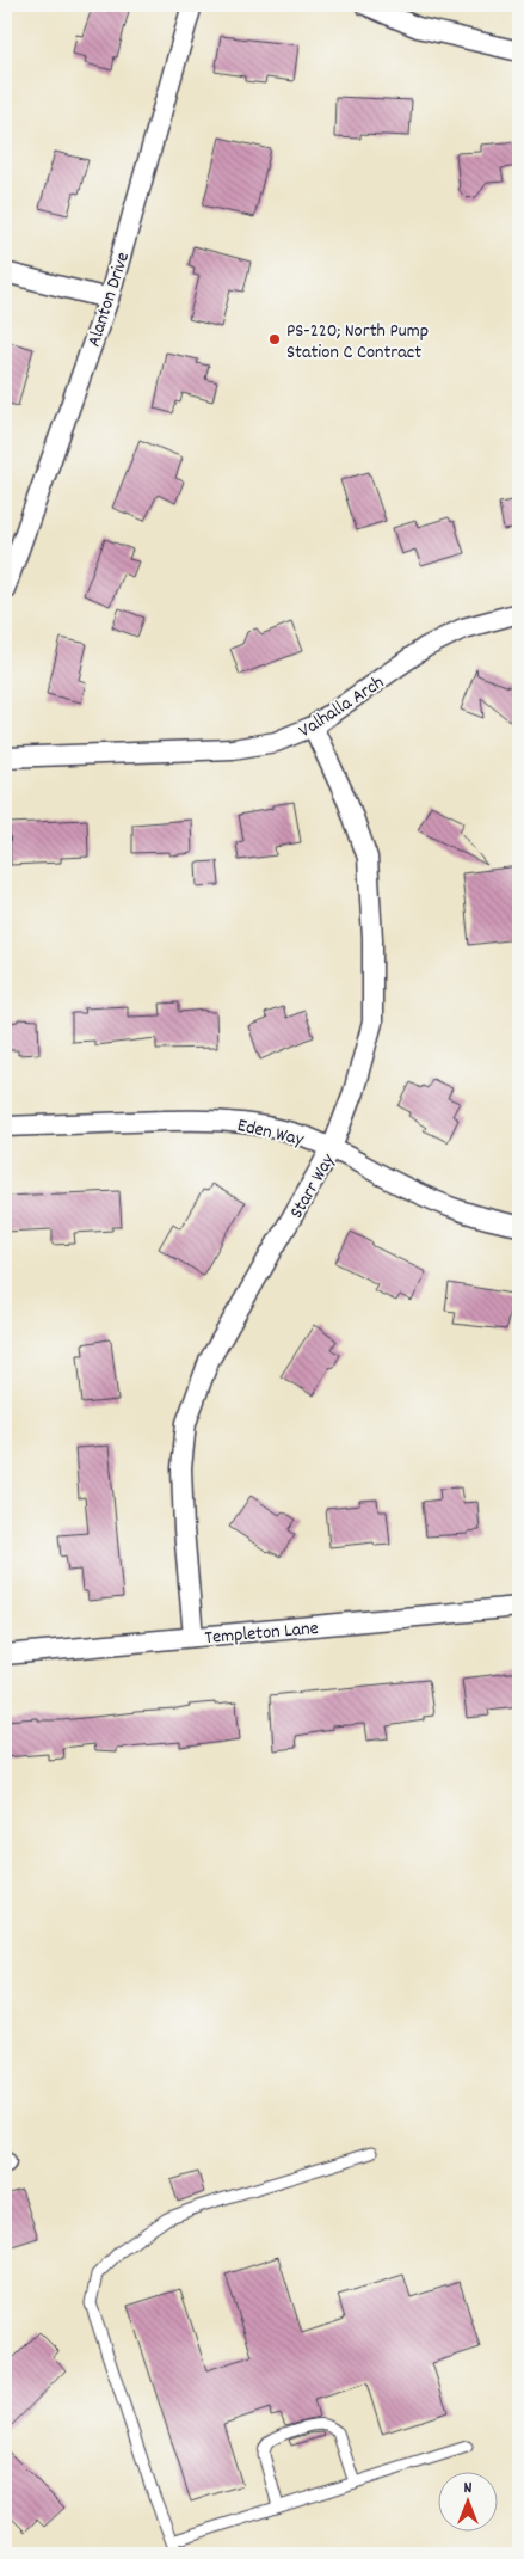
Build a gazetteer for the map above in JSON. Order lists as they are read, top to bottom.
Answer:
{
  "streets": {
    "street": [
      "Alanton Drive",
      "Valhalla Arch",
      "Eden Way",
      "Starr Way",
      "Templeton Lane"
    ]
  },
  "crossings": [
    ["Valhalla Arch", "Starr Way"],
    ["Eden Way", "Starr Way"],
    ["Starr Way", "Templeton Lane"]
  ],
  "places": ["PS-220; North Pump Station C Contract"],
  "north": "top"
}
